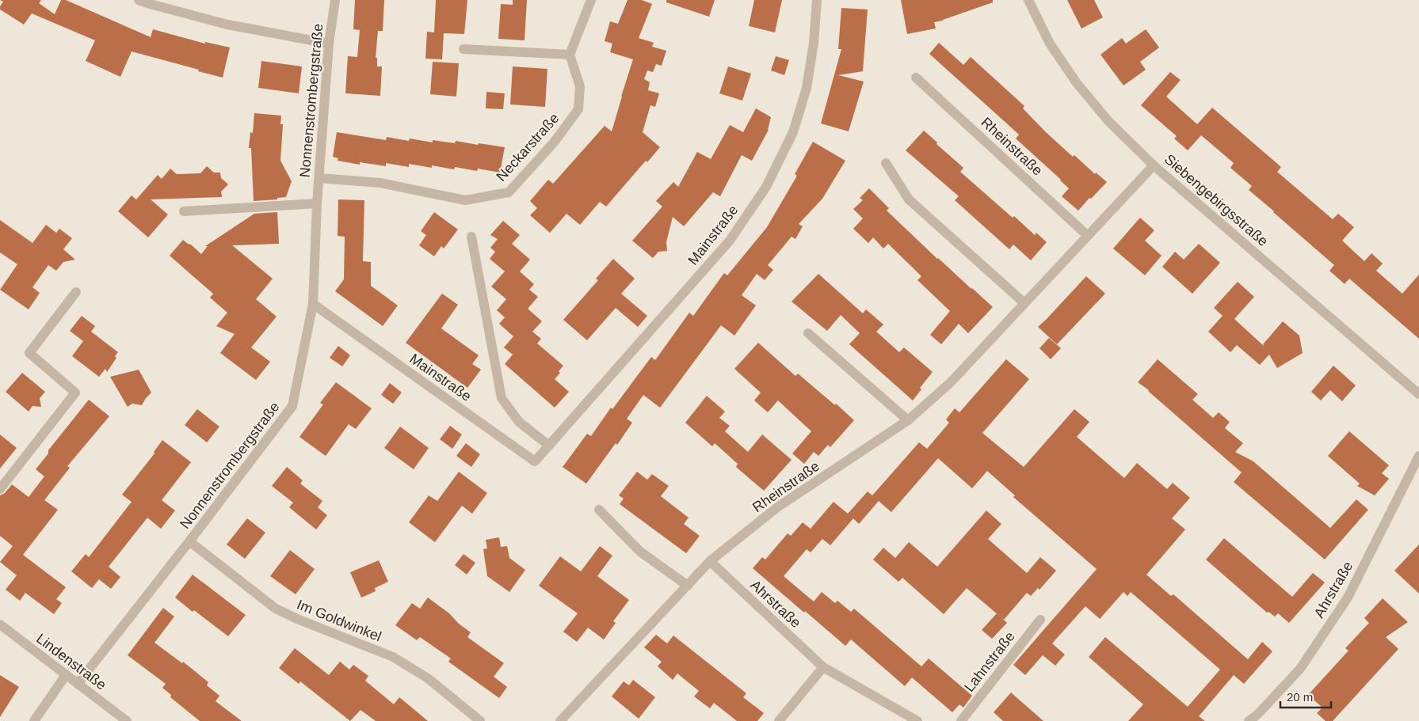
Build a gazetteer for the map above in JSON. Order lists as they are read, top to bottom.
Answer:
{
  "streets": {
    "street": [
      "Nonnenstrombergstraße",
      "Rheinstraße",
      "Neckarstraße",
      "Siebengebirgsstraße",
      "Mainstraße",
      "Ahrstraße",
      "Im Goldwinkel",
      "Lindenstraße",
      "Lahnstraße"
    ]
  },
  "crossings": [
    ["Nonnenstrombergstraße", "Neckarstraße"],
    ["Nonnenstrombergstraße", "Mainstraße"],
    ["Nonnenstrombergstraße", "Im Goldwinkel"],
    ["Nonnenstrombergstraße", "Lindenstraße"],
    ["Rheinstraße", "Siebengebirgsstraße"],
    ["Rheinstraße", "Ahrstraße"]
  ],
  "scale_bar": "20 m"
}
